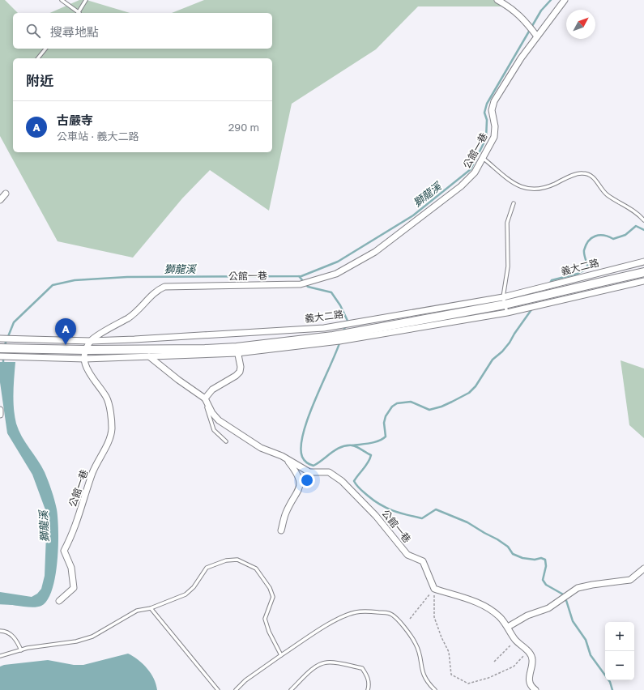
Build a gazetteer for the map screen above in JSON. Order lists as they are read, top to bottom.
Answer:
{
  "streets": {
    "street": ["公館一巷", "義大二路"]
  },
  "crossings": [
    ["公館一巷", "義大二路"]
  ],
  "water": ["獅龍溪"],
  "north": "top right",
  "page": {
    "search": "搜尋地點",
    "heading": "附近",
    "list": [
      {
        "mark": "A",
        "name": "古嚴寺",
        "note": "公車站 · 義大二路",
        "value": "290 m"
      }
    ],
    "pins": "A",
    "map_buttons": ["+", "−"]
  }
}
